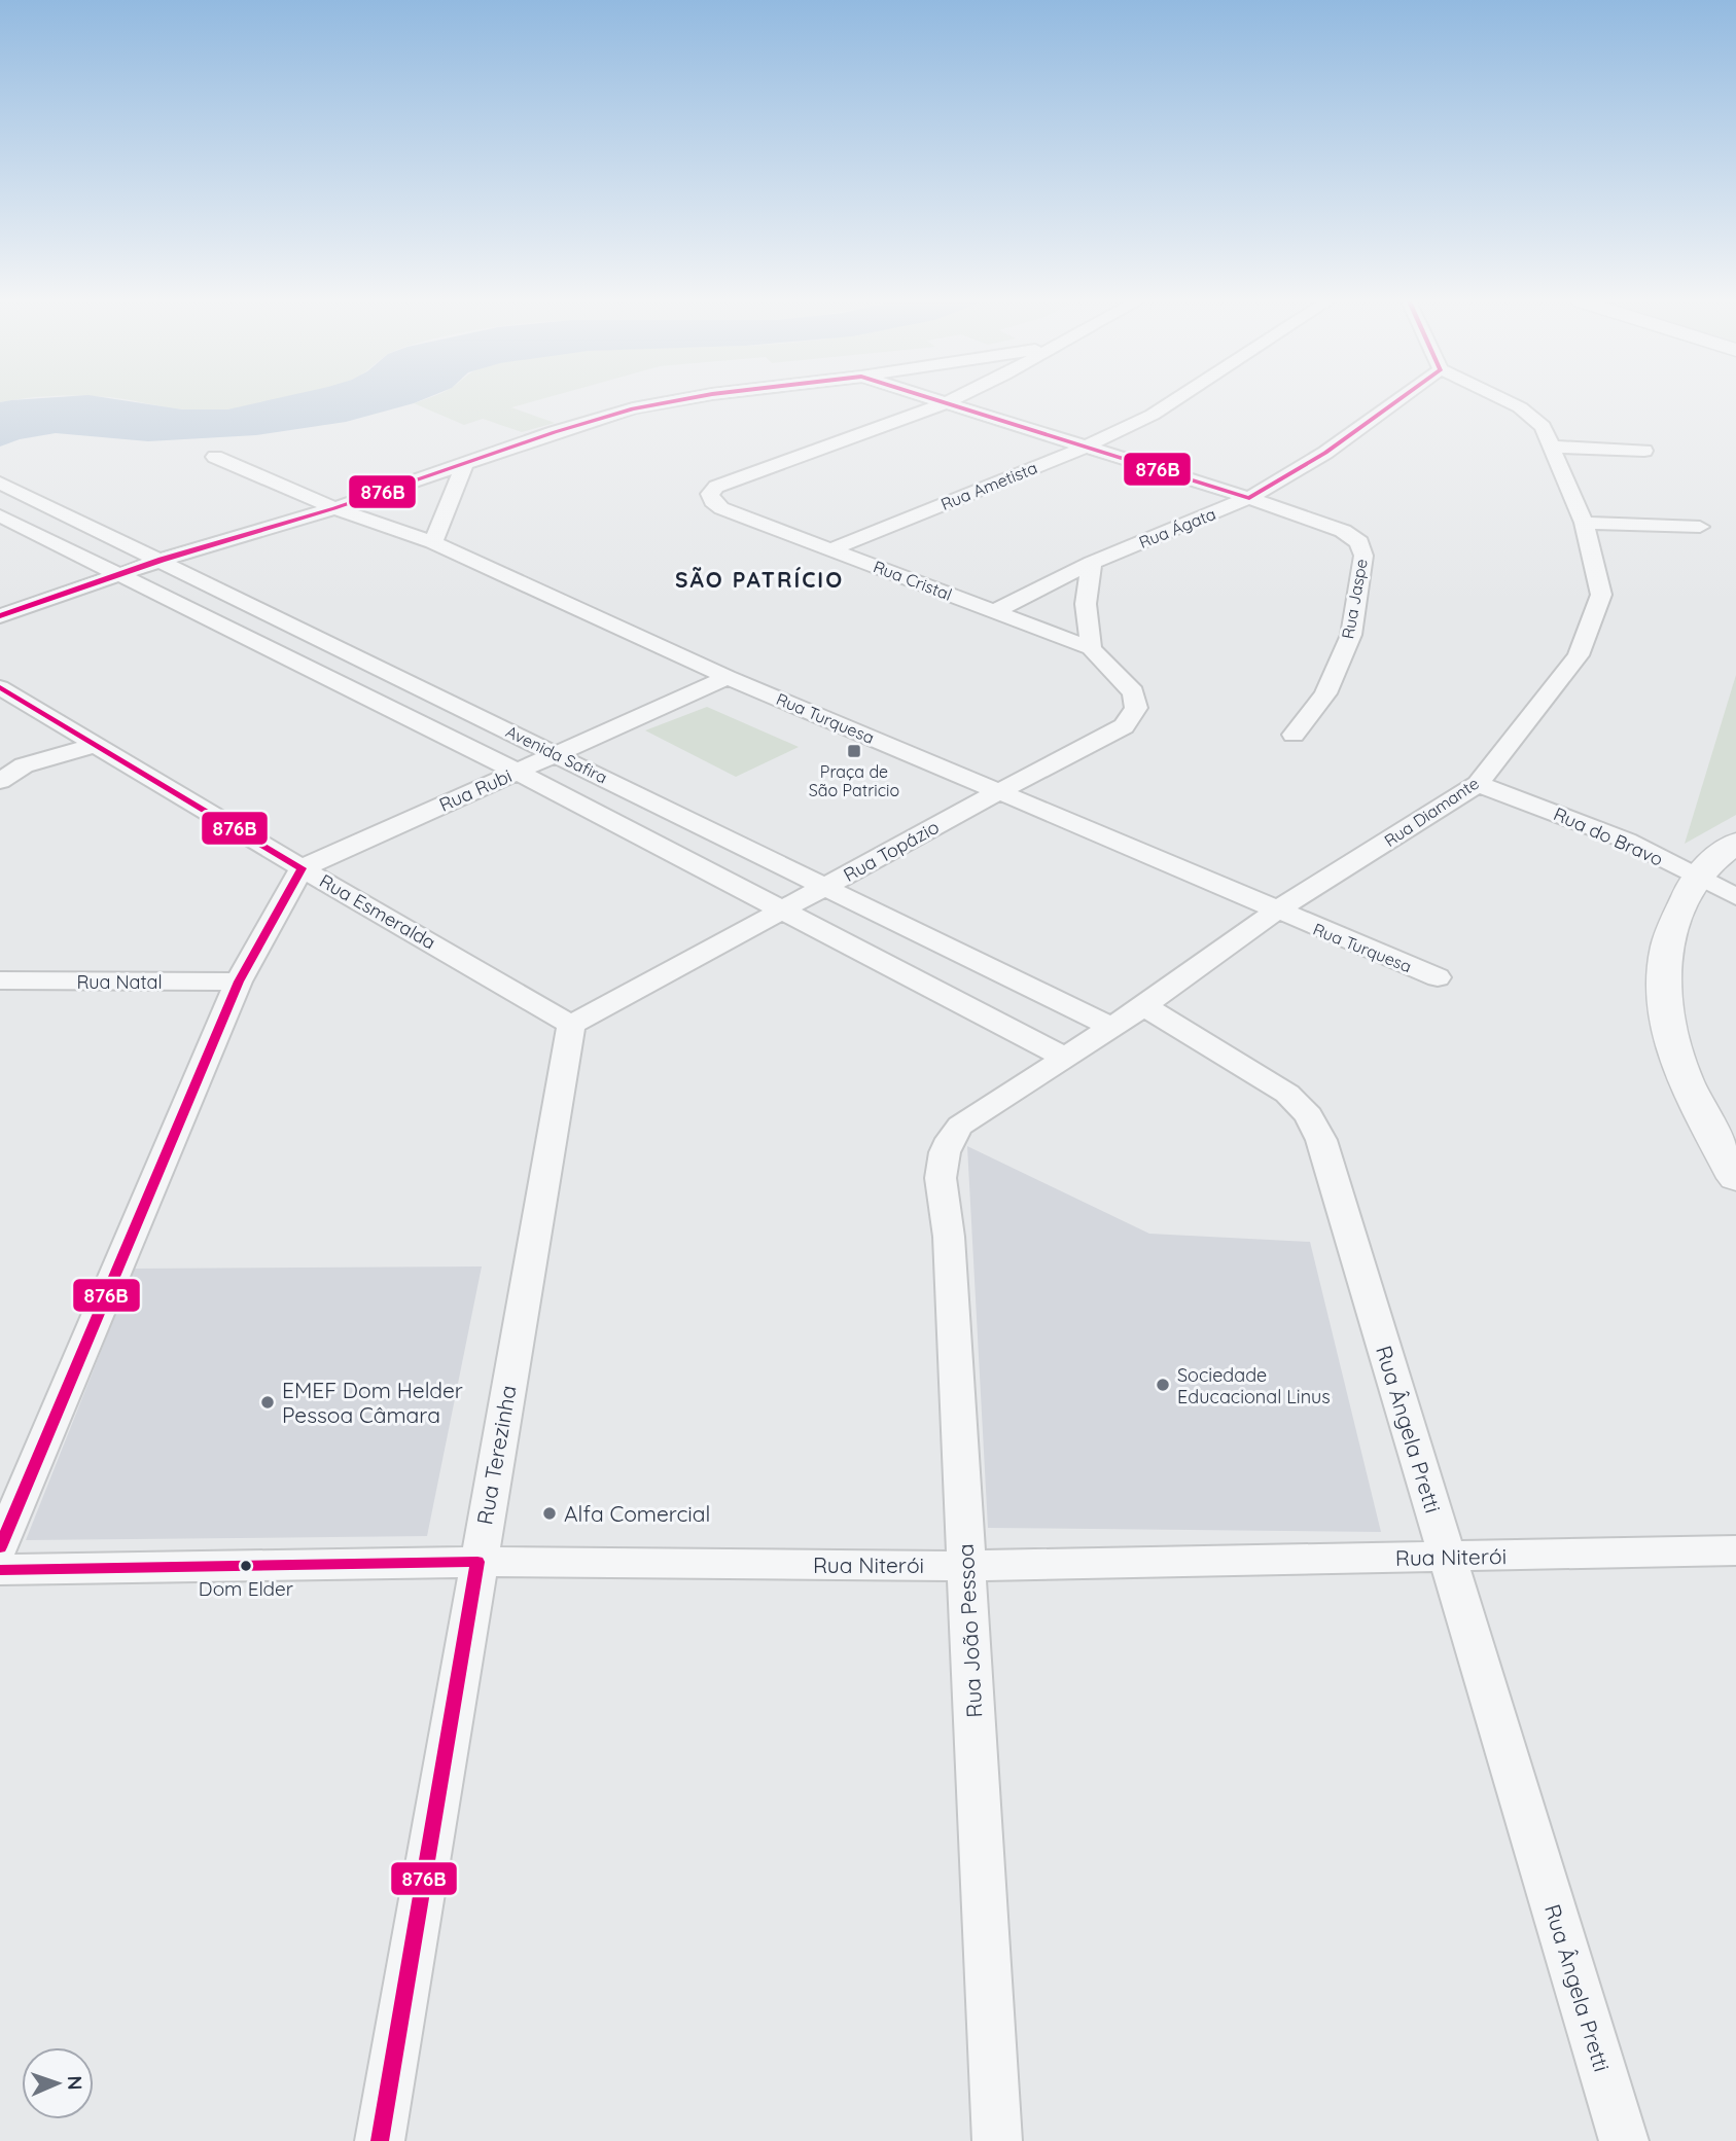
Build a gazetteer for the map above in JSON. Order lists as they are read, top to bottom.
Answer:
{
  "streets": {
    "street": [
      "Rua Ametista",
      "Rua Ágata",
      "Rua Cristal",
      "Rua Jaspe",
      "Rua Turquesa",
      "Avenida Safira",
      "Rua Rubi",
      "Rua Diamante",
      "Rua do Bravo",
      "Rua Topázio",
      "Rua Esmeralda",
      "Rua Natal",
      "Rua Ângela Pretti",
      "Rua Terezinha",
      "Rua Niterói",
      "Rua João Pessoa"
    ]
  },
  "crossings": [
    ["Rua Ametista", "Rua Cristal"],
    ["Rua Ametista", "Rua Jaspe"],
    ["Rua Ágata", "Rua Cristal"],
    ["Rua Ágata", "Rua Jaspe"],
    ["Rua Cristal", "Rua Jaspe"],
    ["Rua Cristal", "Rua Topázio"],
    ["Rua Turquesa", "Rua Rubi"],
    ["Rua Turquesa", "Rua Diamante"],
    ["Rua Turquesa", "Rua Topázio"],
    ["Avenida Safira", "Rua Rubi"],
    ["Avenida Safira", "Rua Diamante"],
    ["Avenida Safira", "Rua Topázio"],
    ["Rua Rubi", "Rua Esmeralda"],
    ["Rua Diamante", "Rua do Bravo"],
    ["Rua Diamante", "Rua Ângela Pretti"],
    ["Rua Diamante", "Rua João Pessoa"],
    ["Rua Topázio", "Rua Esmeralda"],
    ["Rua Topázio", "Rua Terezinha"],
    ["Rua Esmeralda", "Rua Terezinha"],
    ["Rua Ângela Pretti", "Rua Niterói"],
    ["Rua Terezinha", "Rua Niterói"],
    ["Rua Niterói", "Rua João Pessoa"]
  ],
  "districts": ["SÃO PATRÍCIO"],
  "places": {
    "transit": ["Praça de São Patricio"],
    "other": [
      "Sociedade Educacional Linus",
      "EMEF Dom Helder Pessoa Câmara",
      "Alfa Comercial",
      "Dom Elder"
    ]
  },
  "lines": ["transit line 876B"],
  "north": "right"
}
